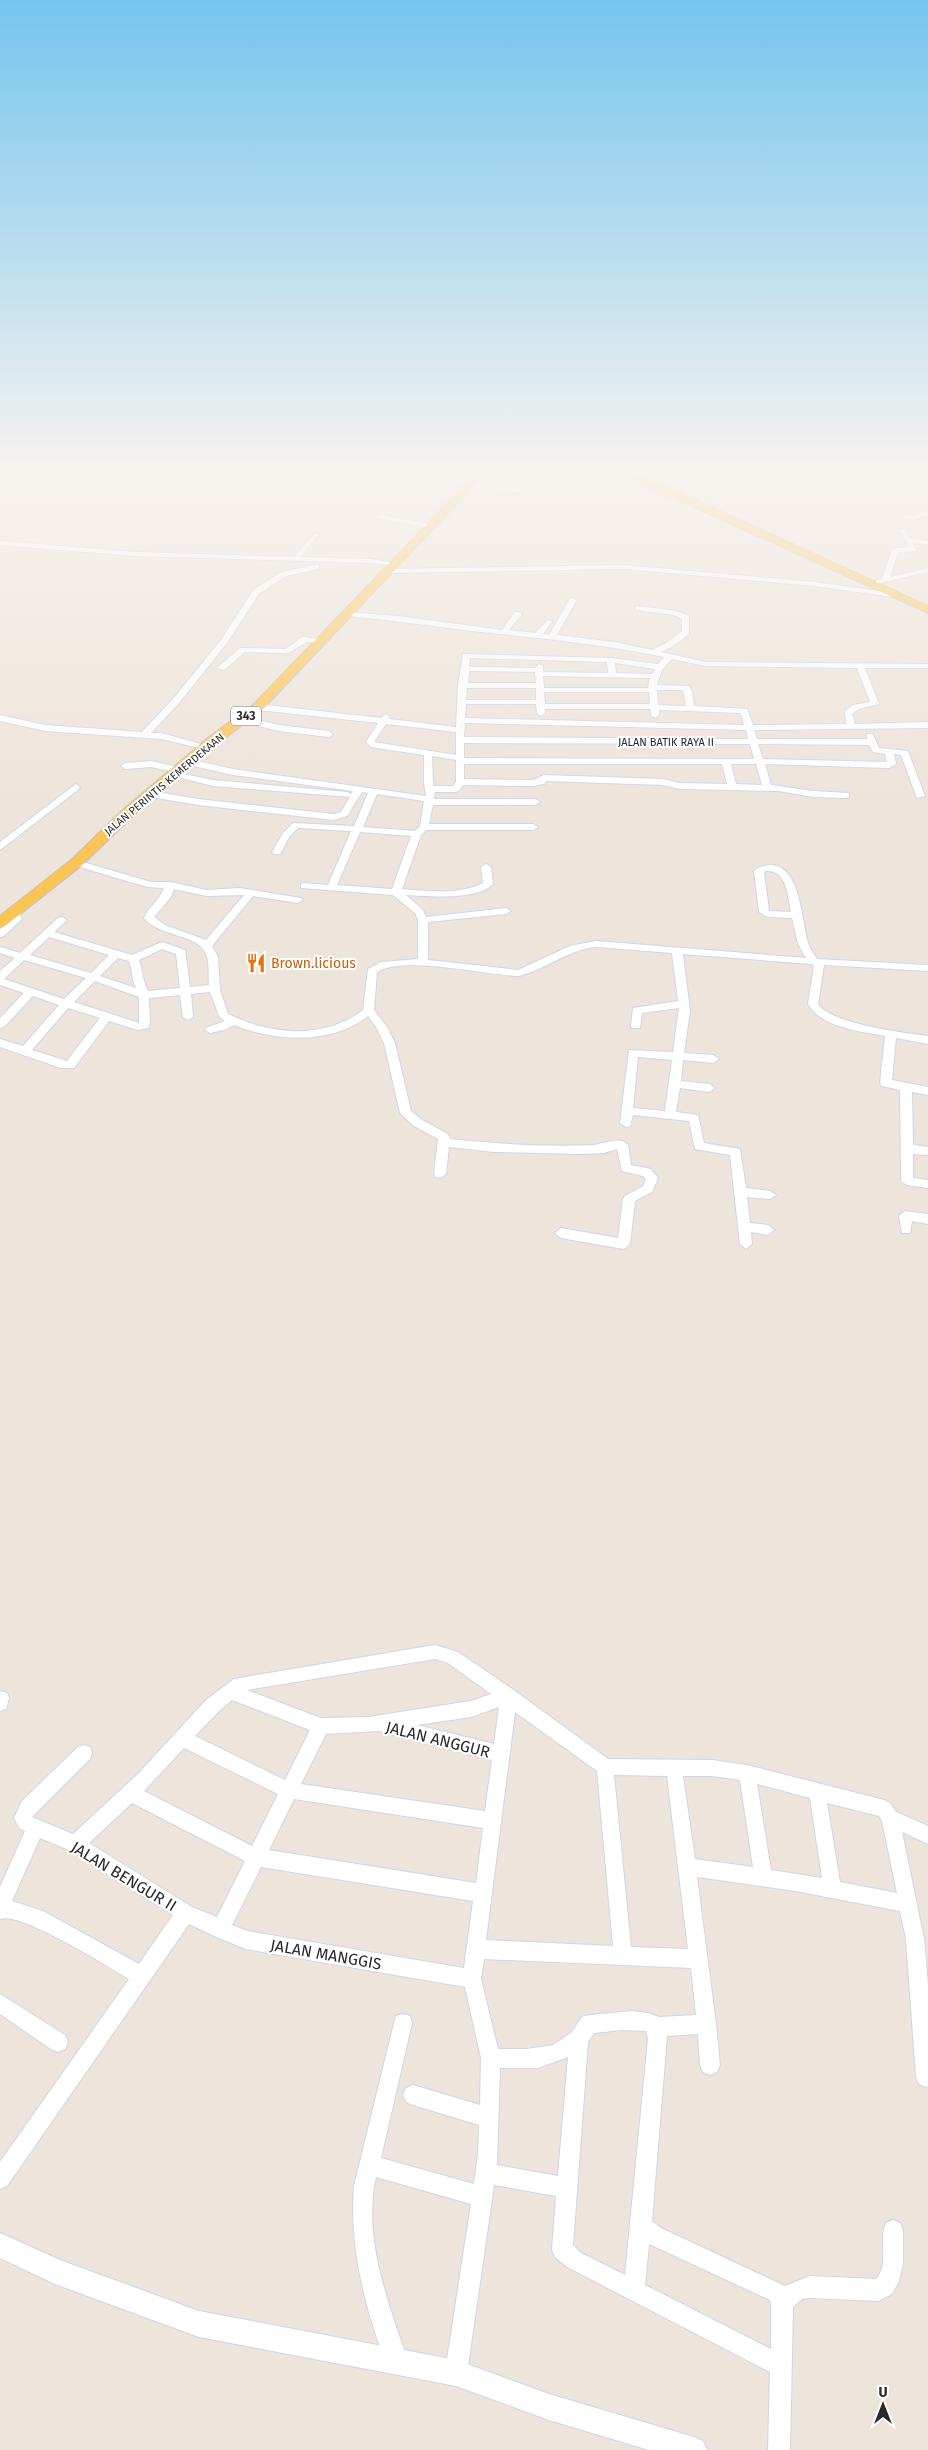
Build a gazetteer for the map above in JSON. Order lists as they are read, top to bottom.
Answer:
{
  "streets": {
    "main road": ["343", "JALAN PERINTIS KEMERDEKAAN"],
    "street": [
      "JALAN BATIK RAYA II",
      "JALAN ANGGUR",
      "JALAN BENGUR II",
      "JALAN MANGGIS"
    ]
  },
  "crossings": [
    ["JALAN BENGUR II", "JALAN MANGGIS"]
  ],
  "places": {
    "restaurant": ["Brown.licious"]
  },
  "north": "top"
}
